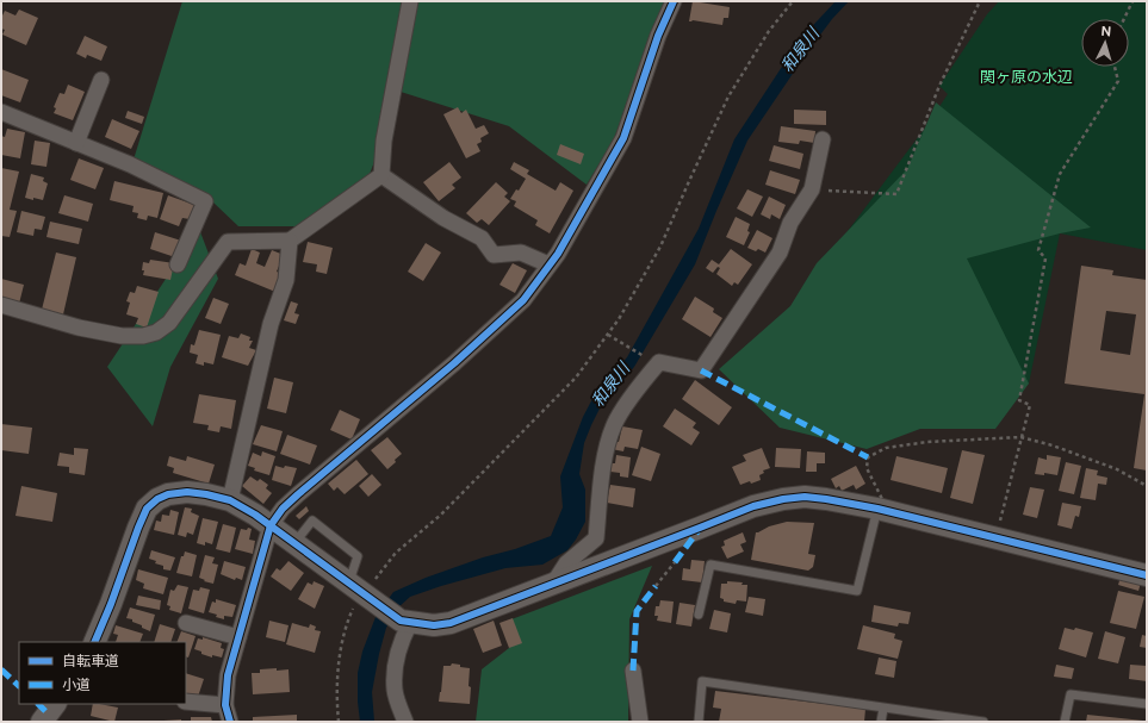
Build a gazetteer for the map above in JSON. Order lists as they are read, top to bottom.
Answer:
{
  "water": ["和泉川"],
  "parks": ["関ヶ原の水辺"],
  "legend": ["自転車道", "小道"],
  "north": "top"
}
